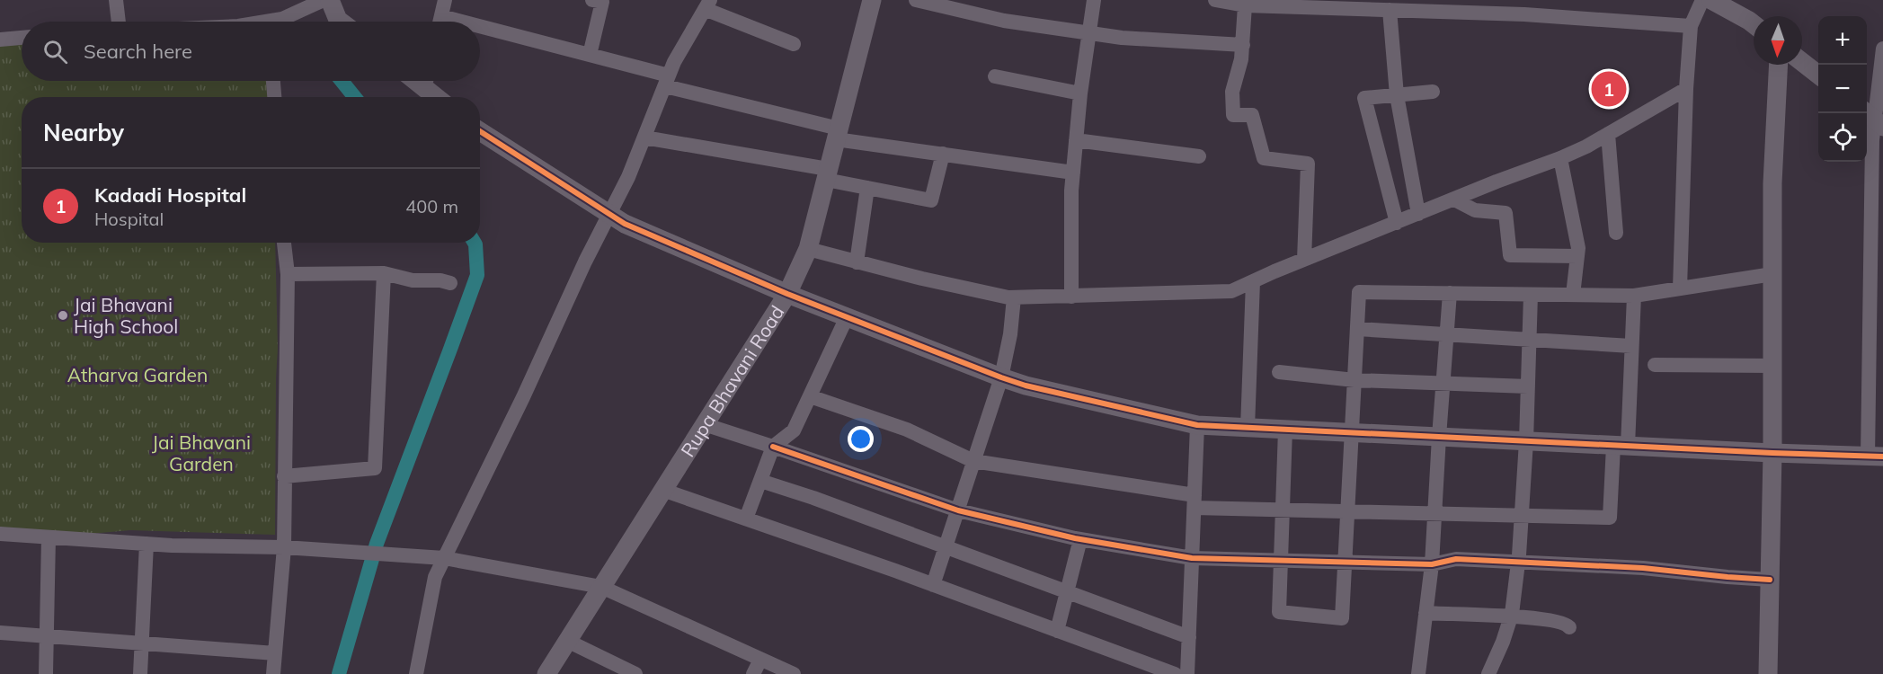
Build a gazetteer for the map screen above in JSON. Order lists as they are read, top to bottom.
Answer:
{
  "streets": {
    "street": ["Rupa Bhavani Road"]
  },
  "parks": ["Atharva Garden", "Jai Bhavani Garden"],
  "places": ["Jai Bhavani High School"],
  "north": "bottom",
  "page": {
    "map_buttons": ["+", "−"],
    "search": "Search here",
    "pins": "1",
    "heading": "Nearby",
    "list": [
      {
        "mark": "1",
        "name": "Kadadi Hospital",
        "note": "Hospital",
        "value": "400 m"
      }
    ]
  }
}
